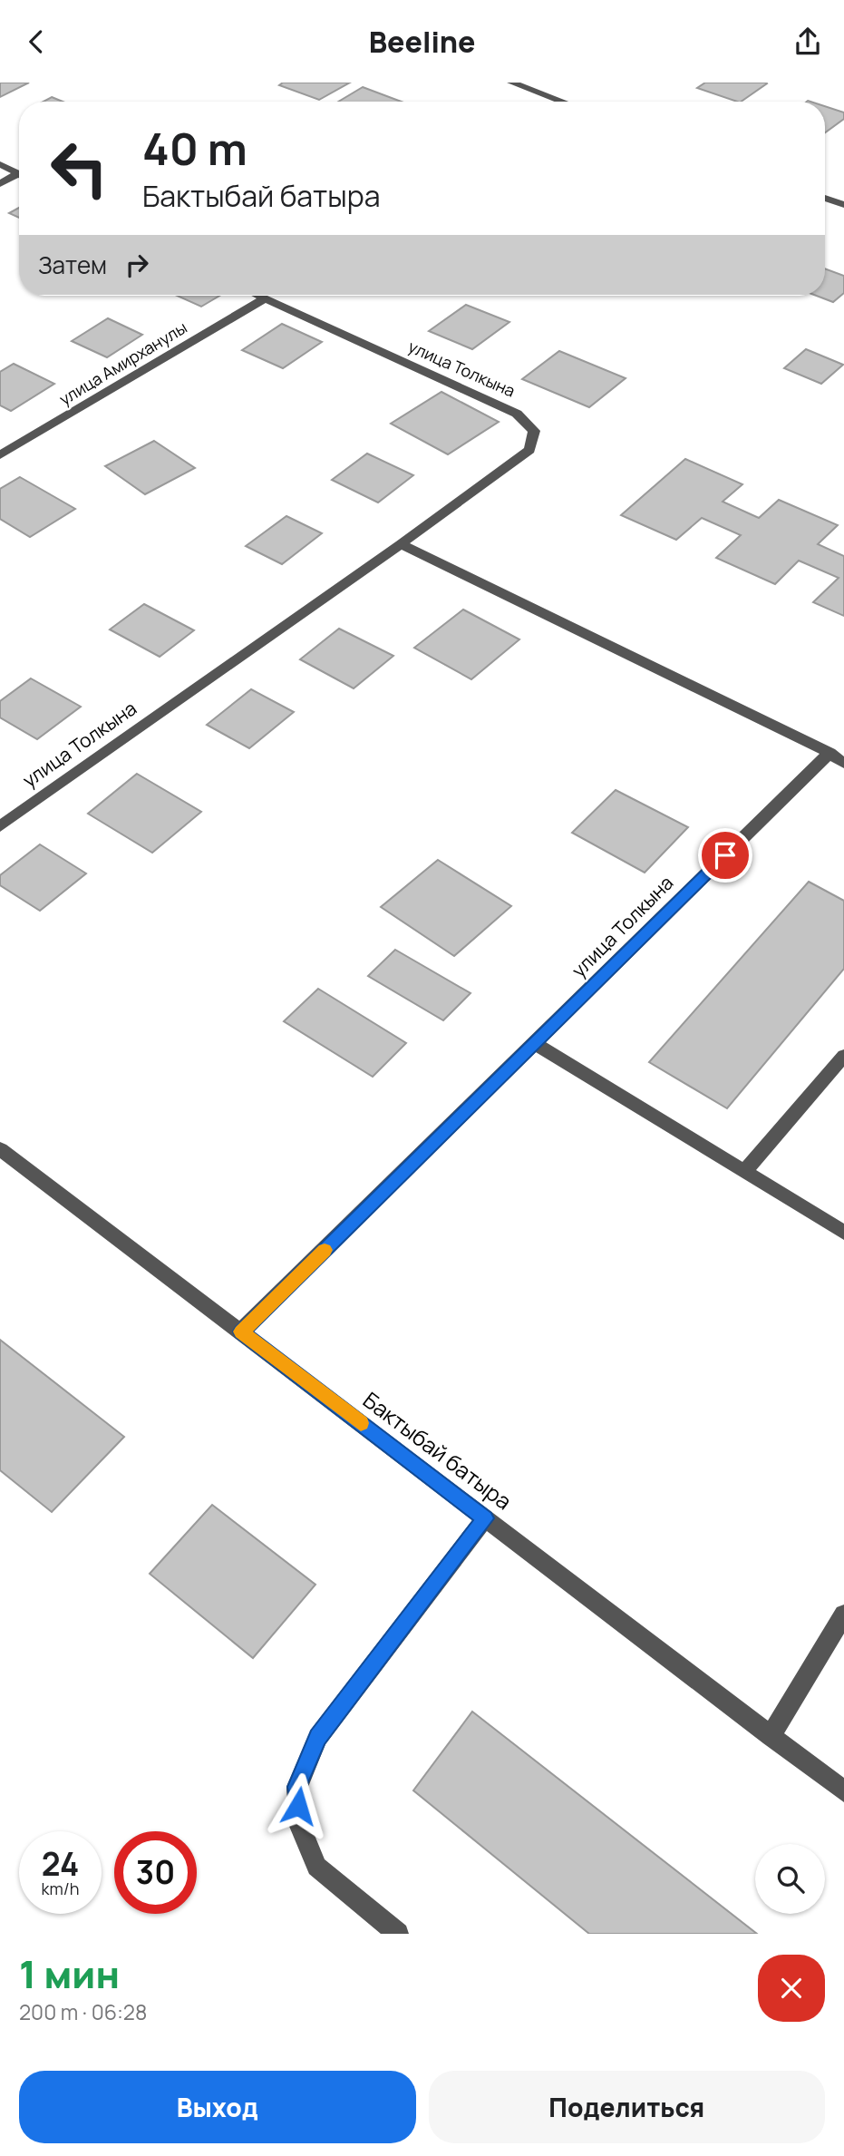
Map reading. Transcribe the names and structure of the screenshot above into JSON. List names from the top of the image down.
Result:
{
  "streets": {
    "street": ["улица Амирханулы", "улица Толкына", "Бактыбай батыра"]
  },
  "crossings": [
    ["улица Амирханулы", "улица Толкына"],
    ["улица Толкына", "Бактыбай батыра"]
  ],
  "page": {
    "header": "Beeline",
    "turn": ["40 m", "Бактыбай батыра"],
    "then": "Затем",
    "speed": "24 km/h",
    "limit": "30",
    "heading": ["1 мин", "200 m · 06:28"],
    "buttons": ["Выход", "Поделиться"]
  }
}
